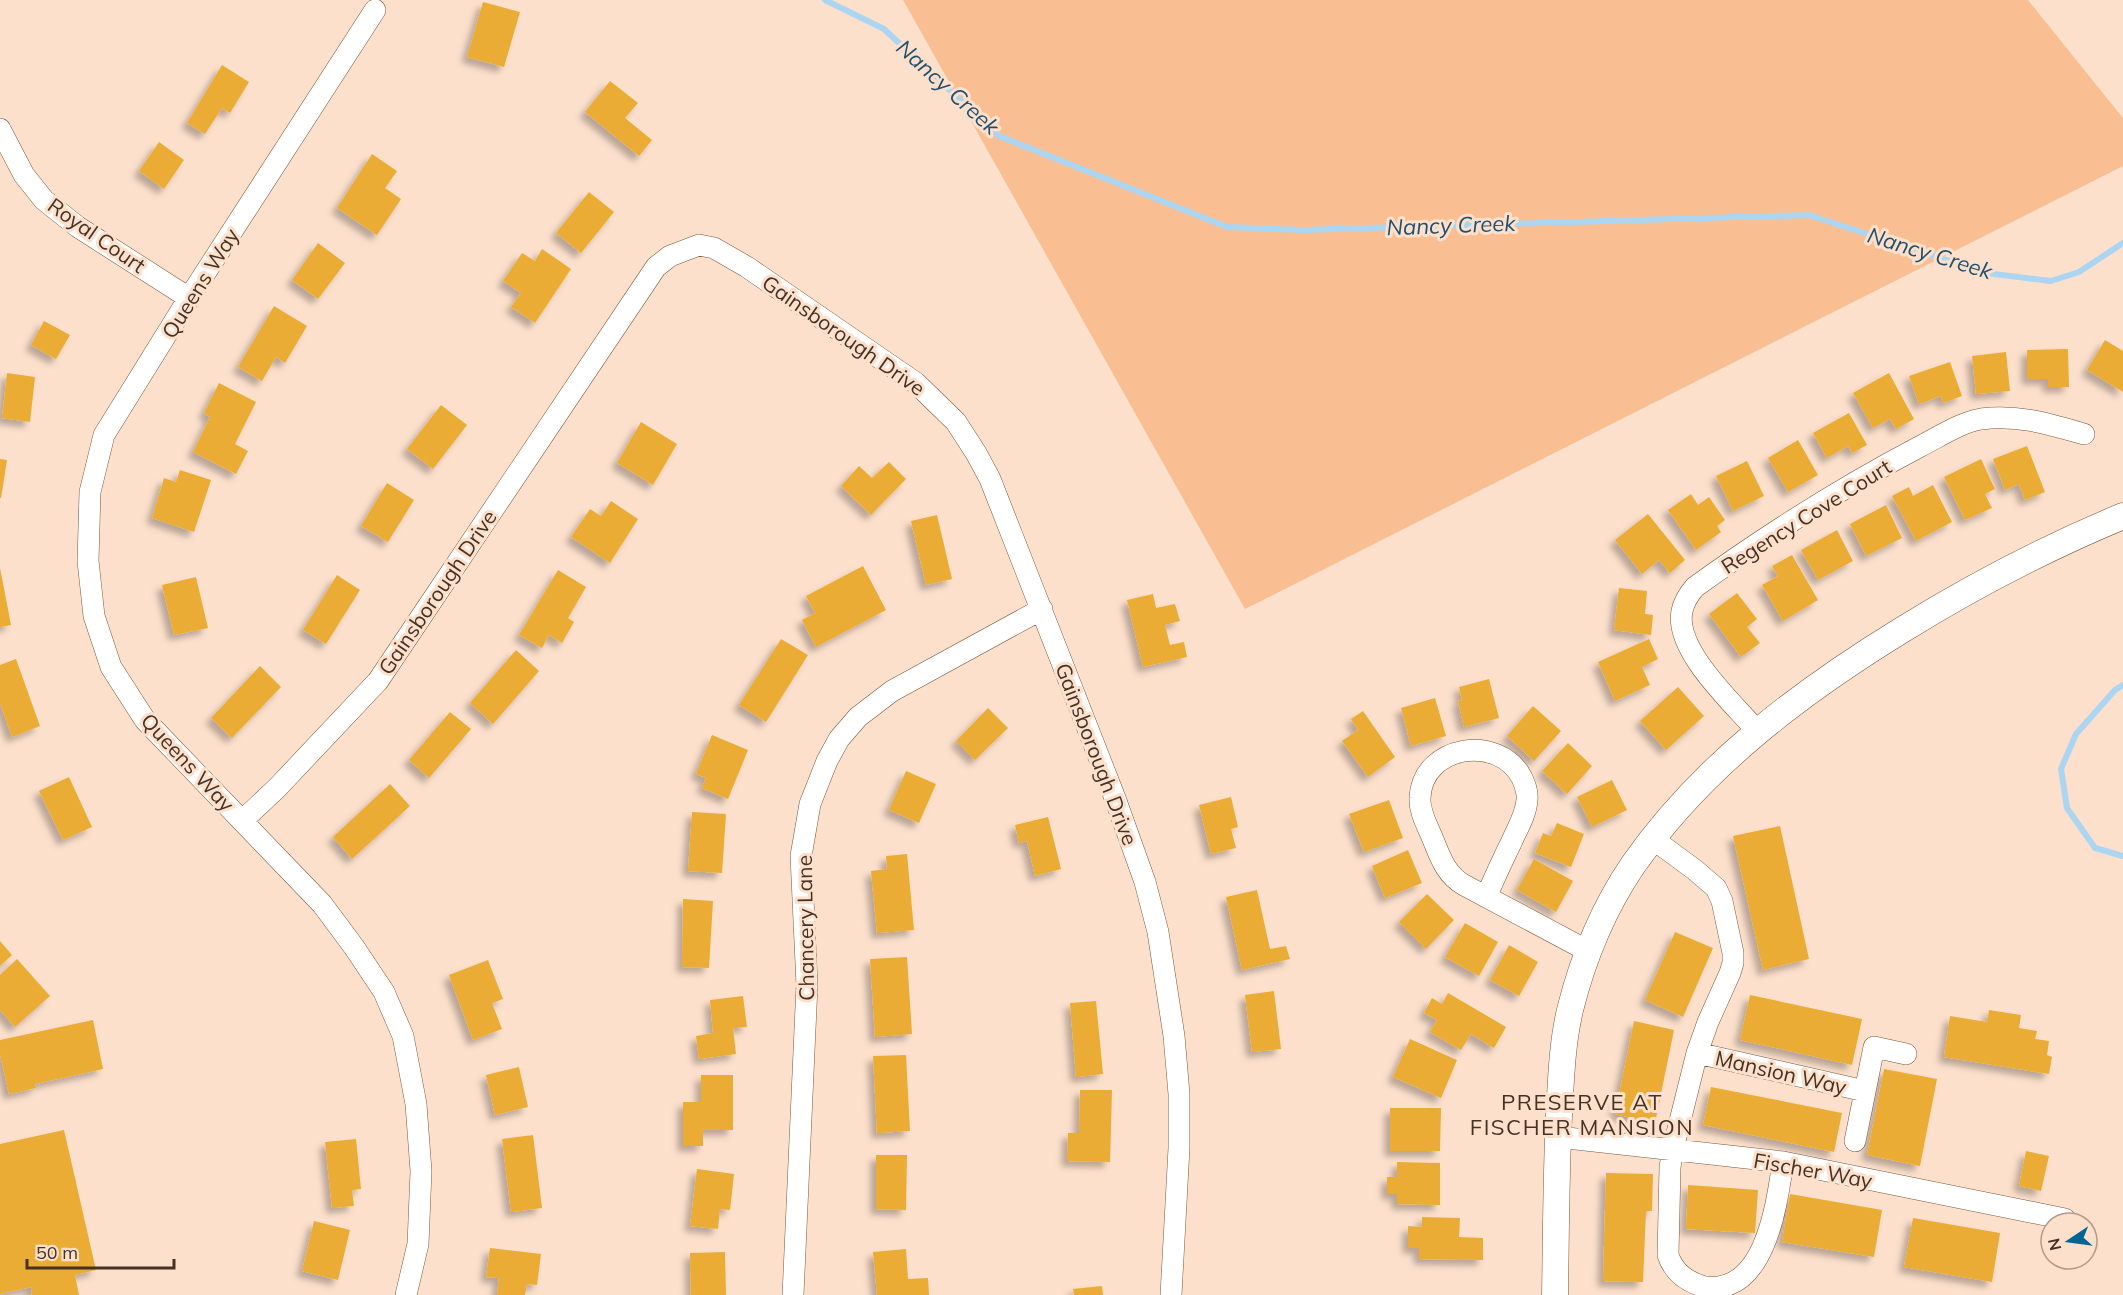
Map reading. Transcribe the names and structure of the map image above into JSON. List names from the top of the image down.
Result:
{
  "streets": {
    "street": [
      "Royal Court",
      "Queens Way",
      "Gainsborough Drive",
      "Regency Cove Court",
      "Chancery Lane",
      "Mansion Way",
      "Fischer Way"
    ]
  },
  "crossings": [
    ["Royal Court", "Queens Way"],
    ["Queens Way", "Gainsborough Drive"],
    ["Gainsborough Drive", "Chancery Lane"]
  ],
  "districts": ["PRESERVE AT FISCHER MANSION"],
  "water": ["Nancy Creek"],
  "scale_bar": "50 m",
  "north": "left"
}
